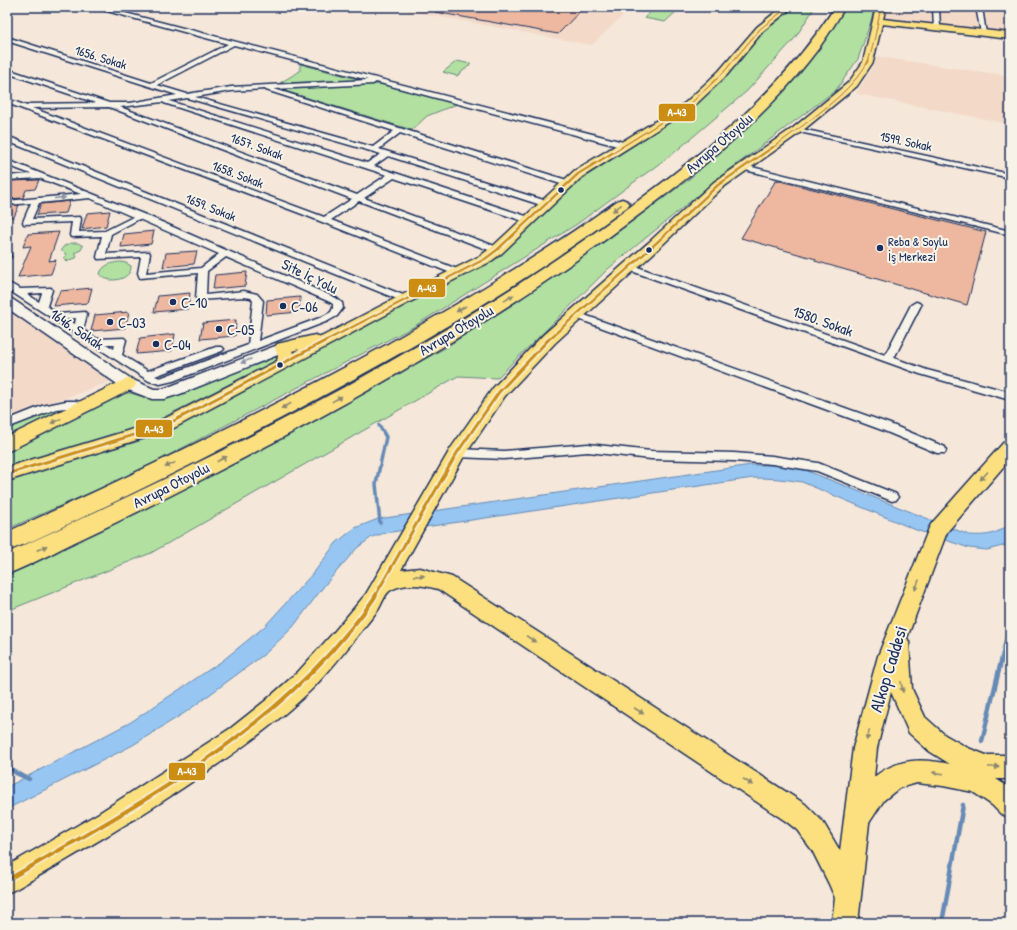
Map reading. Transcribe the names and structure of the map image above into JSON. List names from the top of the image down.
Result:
{
  "streets": {
    "highway": ["Avrupa Otoyolu"],
    "main road": ["Alkop Caddesi"],
    "street": [
      "1656. Sokak",
      "1599. Sokak",
      "1657. Sokak",
      "1658. Sokak",
      "1659. Sokak",
      "Site İç Yolu",
      "1580. Sokak",
      "1646. Sokak"
    ]
  },
  "one_way": ["Alkop Caddesi"],
  "places": [
    "Reba & Soylu İş Merkezi",
    "C-10",
    "C-06",
    "C-03",
    "C-05",
    "C-04"
  ],
  "lines": ["transit line A-43"]
}
